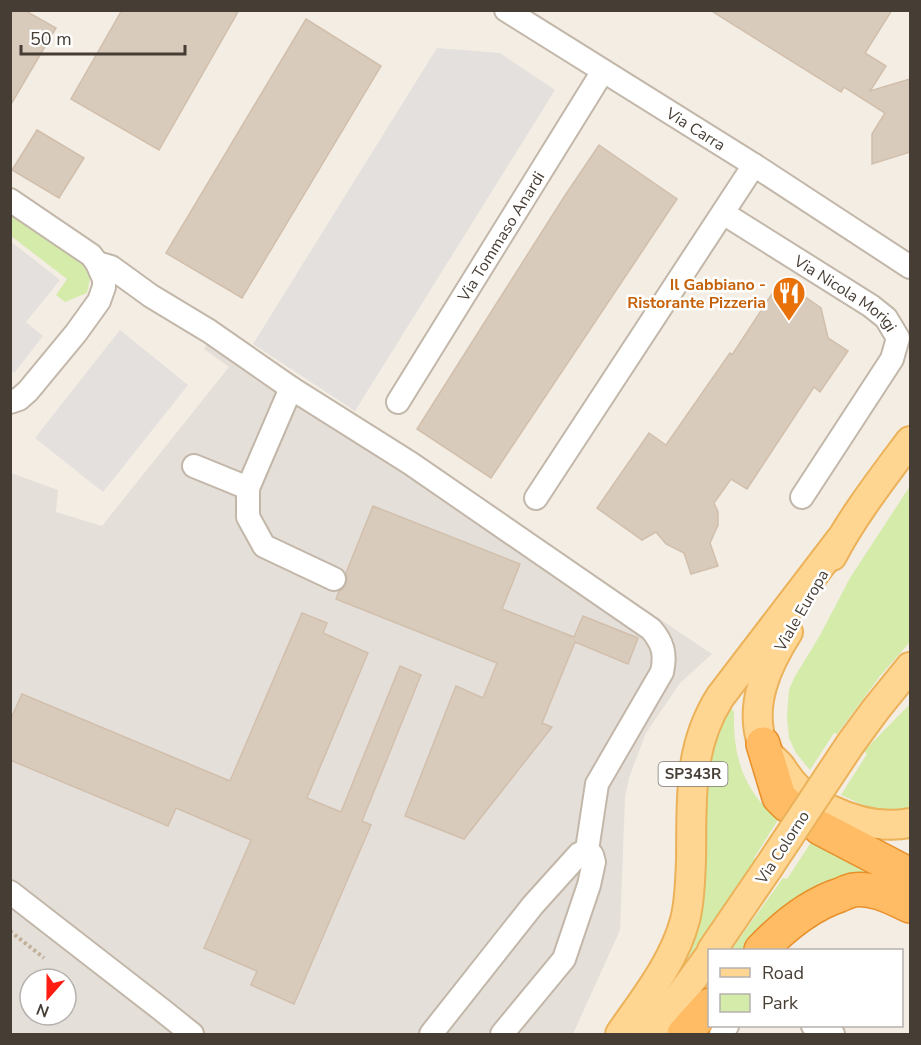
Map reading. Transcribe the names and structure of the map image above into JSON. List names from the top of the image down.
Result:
{
  "streets": {
    "main road": ["Viale Europa", "SP343R", "Via Colorno"],
    "street": ["Via Carra", "Via Tommaso Anardi", "Via Nicola Morigi"]
  },
  "crossings": [
    ["Via Carra", "Via Tommaso Anardi"],
    ["Viale Europa", "SP343R"]
  ],
  "places": {
    "restaurant": ["Il Gabbiano - Ristorante Pizzeria"]
  },
  "legend": ["Road", "Park"],
  "scale_bar": "50 m",
  "north": "bottom"
}
